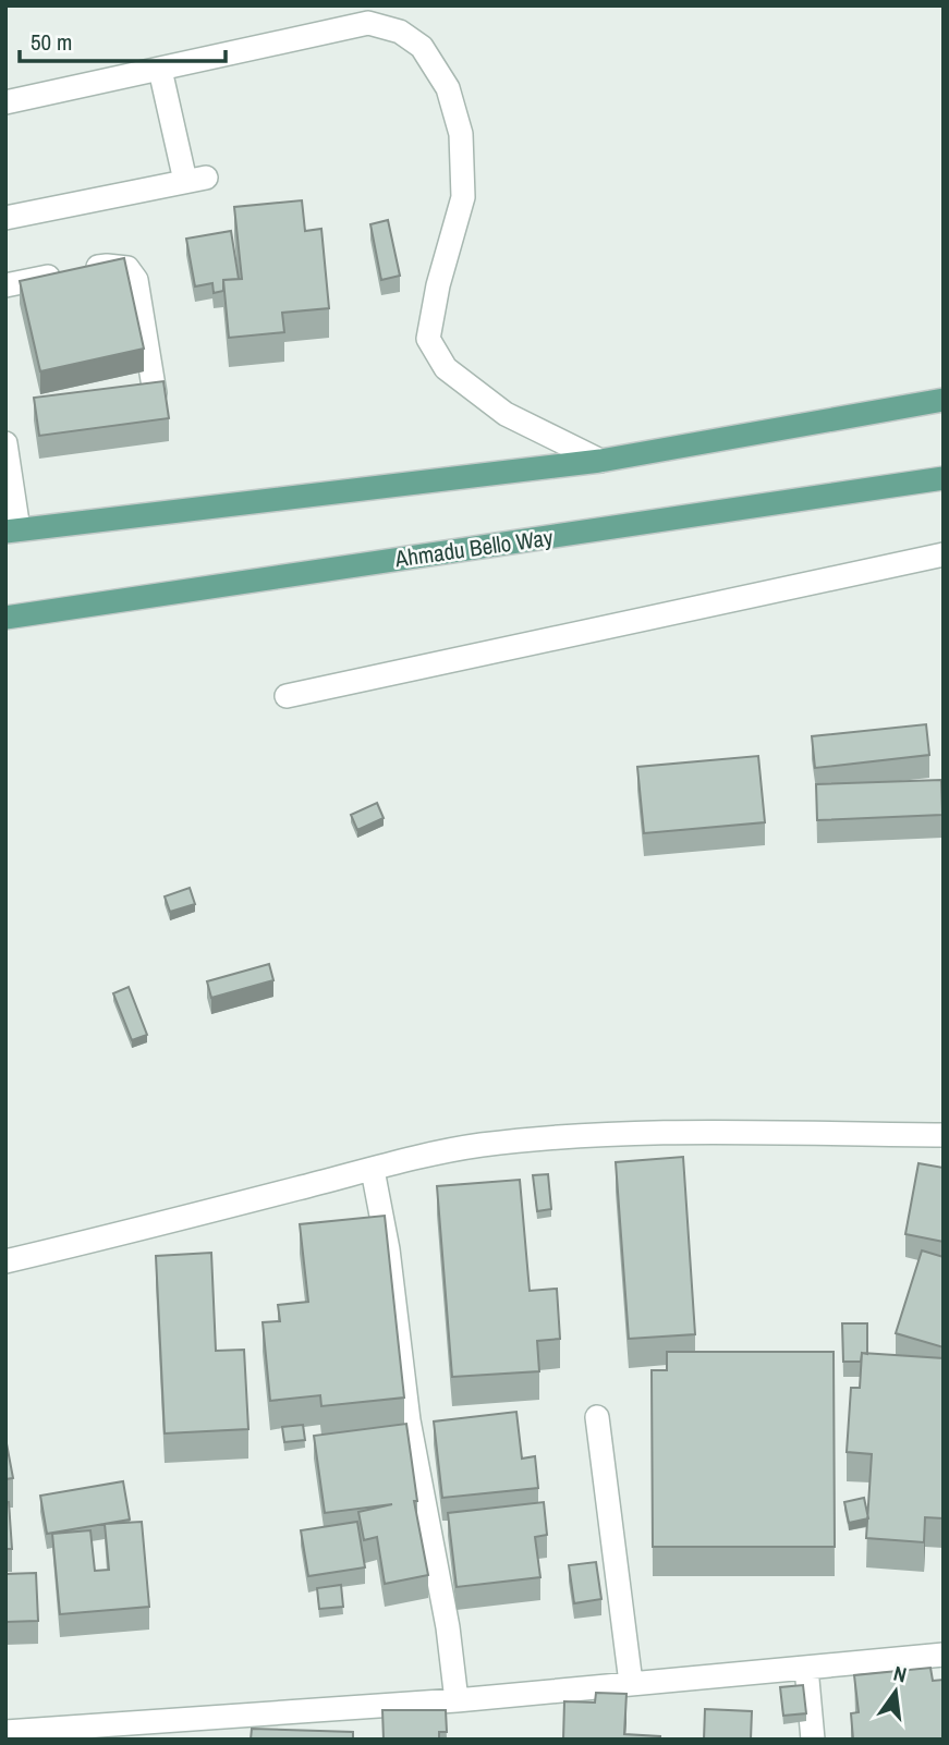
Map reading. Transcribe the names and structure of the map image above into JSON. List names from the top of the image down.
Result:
{
  "streets": {
    "main road": ["Ahmadu Bello Way"]
  },
  "scale_bar": "50 m",
  "north": "top"
}
